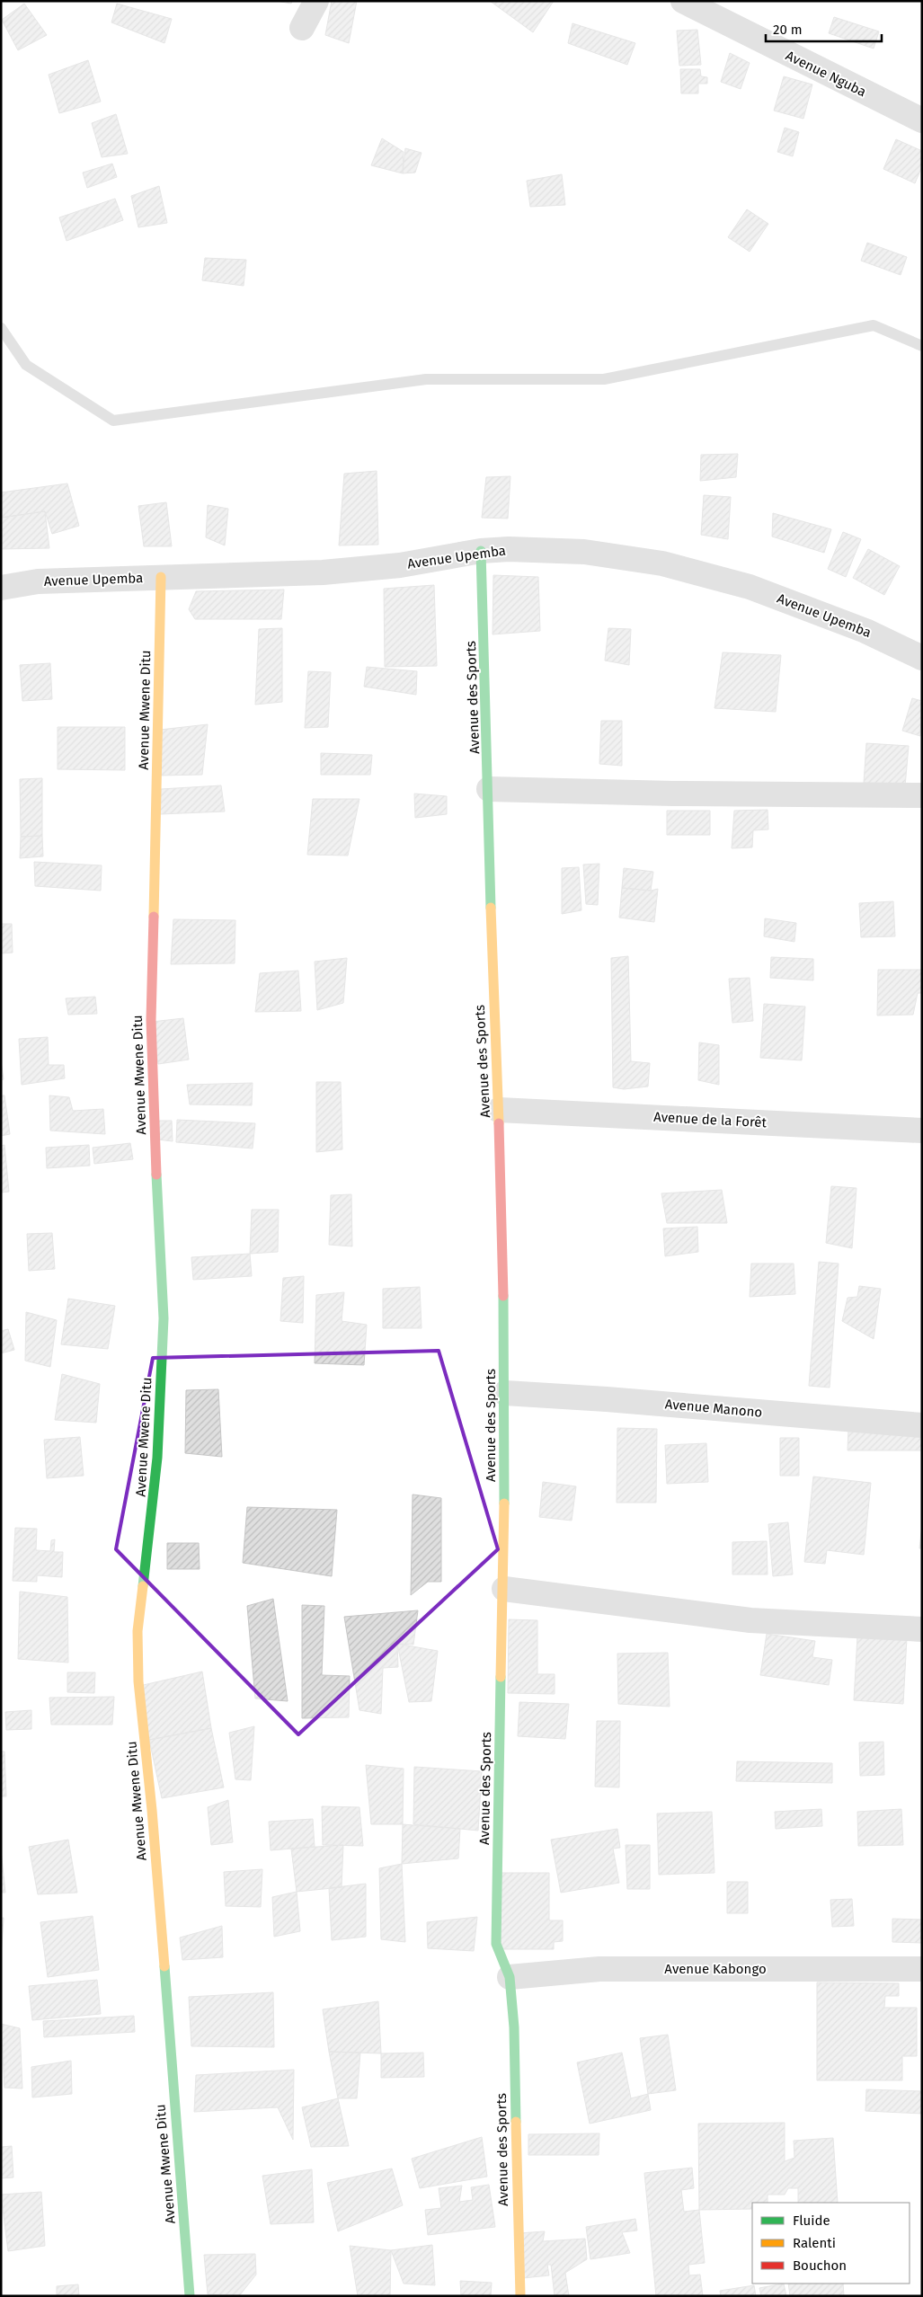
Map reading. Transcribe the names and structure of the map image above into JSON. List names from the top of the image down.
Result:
{
  "streets": {
    "street": [
      "Avenue Nguba",
      "Avenue Upemba",
      "Avenue des Sports",
      "Avenue Mwene Ditu",
      "Avenue de la Forêt",
      "Avenue Manono",
      "Avenue Kabongo"
    ]
  },
  "crossings": [
    ["Avenue Upemba", "Avenue des Sports"],
    ["Avenue Upemba", "Avenue Mwene Ditu"],
    ["Avenue des Sports", "Avenue de la Forêt"],
    ["Avenue des Sports", "Avenue Manono"],
    ["Avenue des Sports", "Avenue Kabongo"]
  ],
  "legend": ["Fluide", "Ralenti", "Bouchon"],
  "scale_bar": "20 m"
}
